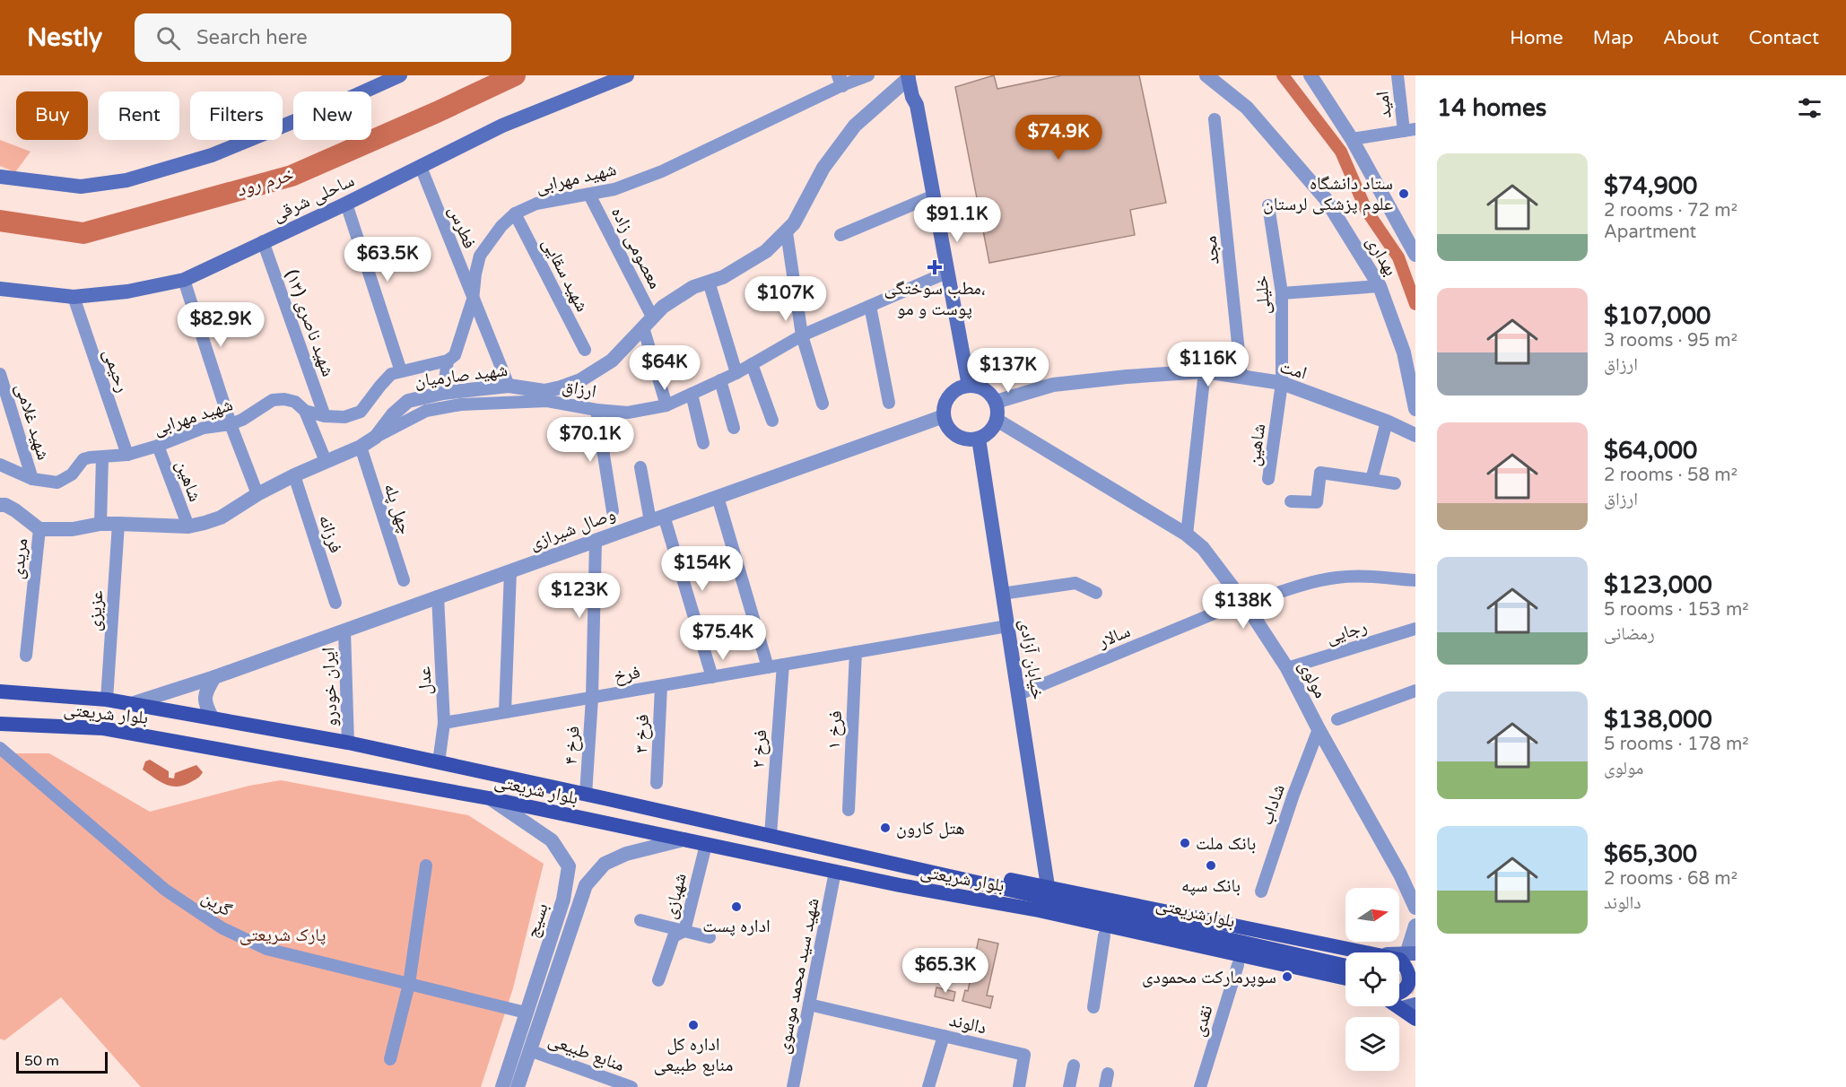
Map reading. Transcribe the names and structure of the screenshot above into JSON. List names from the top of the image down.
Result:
{
  "streets": {
    "main road": [
      "ساحلی شرقی",
      "خیابان آزادی",
      "بلوار شریعتی",
      "بلوارشریعتی"
    ],
    "street": [
      "امید",
      "شهید مهرابی",
      "فطرس",
      "معصومی زاده",
      "مجد",
      "بهداری",
      "شهید سقایی",
      "خلیلی",
      "شهید ناصری (۱۳)",
      "امت",
      "رحیمی",
      "شهید صارمیان",
      "ارزاق",
      "شهید غلامی",
      "شاهین",
      "شاهين",
      "چهل پله",
      "وصال شیرازی",
      "فرزانه",
      "مریدی",
      "عزیزی",
      "رجایی",
      "سالار",
      "فرخ",
      "مولوی",
      "عدل",
      "ایران خودرو",
      "فرخ ۱",
      "فرخ ۳",
      "فرخ ۴",
      "فرخ ۲",
      "شاداب",
      "شهبازی",
      "گرین",
      "بسیج",
      "شهید سید محمد موسوی",
      "نقدی",
      "دالوند",
      "منابع طبیعی"
    ]
  },
  "crossings": [
    ["شهید مهرابی", "فطرس"],
    ["شهید مهرابی", "معصومی زاده"],
    ["شهید مهرابی", "شهید سقایی"],
    ["شهید مهرابی", "شهید ناصری (۱۳)"],
    ["شهید مهرابی", "رحیمی"],
    ["شهید مهرابی", "شهید صارمیان"],
    ["شهید مهرابی", "شهید غلامی"],
    ["شهید مهرابی", "شاهين"],
    ["ساحلی شرقی", "فطرس"],
    ["ساحلی شرقی", "شهید ناصری (۱۳)"],
    ["ساحلی شرقی", "رحیمی"],
    ["فطرس", "معصومی زاده"],
    ["فطرس", "شهید سقایی"],
    ["فطرس", "شهید صارمیان"],
    ["معصومی زاده", "شهید سقایی"],
    ["معصومی زاده", "شهید صارمیان"],
    ["معصومی زاده", "ارزاق"],
    ["مجد", "امت"],
    ["شهید سقایی", "شهید صارمیان"],
    ["خلیلی", "امت"],
    ["خلیلی", "شاهین"],
    ["امت", "شاهین"],
    ["امت", "وصال شیرازی"],
    ["امت", "خیابان آزادی"],
    ["امت", "مولوی"],
    ["شهید صارمیان", "ارزاق"],
    ["شهید صارمیان", "شاهين"],
    ["شهید صارمیان", "چهل پله"],
    ["شهید صارمیان", "فرزانه"],
    ["شهید صارمیان", "مریدی"],
    ["شهید صارمیان", "عزیزی"],
    ["وصال شیرازی", "خیابان آزادی"],
    ["وصال شیرازی", "مولوی"],
    ["وصال شیرازی", "عدل"],
    ["وصال شیرازی", "ایران خودرو"],
    ["وصال شیرازی", "بلوار شریعتی"],
    ["وصال شیرازی", "فرخ ۴"],
    ["عزیزی", "بلوار شریعتی"],
    ["رجایی", "مولوی"],
    ["سالار", "خیابان آزادی"],
    ["خیابان آزادی", "فرخ"],
    ["خیابان آزادی", "مولوی"],
    ["فرخ", "عدل"],
    ["فرخ", "فرخ ۱"],
    ["فرخ", "فرخ ۳"],
    ["فرخ", "فرخ ۴"],
    ["فرخ", "فرخ ۲"],
    ["مولوی", "شاداب"],
    ["عدل", "بلوار شریعتی"],
    ["ایران خودرو", "بلوار شریعتی"],
    ["بلوار شریعتی", "فرخ ۴"],
    ["بلوار شریعتی", "فرخ ۲"],
    ["بلوار شریعتی", "شهبازی"],
    ["بلوار شریعتی", "بلوارشریعتی"],
    ["بلوار شریعتی", "بسیج"],
    ["بلوار شریعتی", "شهید سید محمد موسوی"],
    ["گرین", "بسیج"],
    ["بسیج", "منابع طبیعی"],
    ["شهید سید محمد موسوی", "دالوند"]
  ],
  "water": ["خرم رود"],
  "parks": ["پارک شریعتی"],
  "places": {
    "other": [
      "ستاد دانشگاه علوم پزشکی لرستان",
      "هتل کارون",
      "بانک ملت",
      "بانک سپه",
      "اداره پست",
      "سوپرمارکت محمودی",
      "اداره کل منابع طبیعی"
    ],
    "health": ["مطب سوختگی، پوست و مو"]
  },
  "scale_bar": "50 m",
  "north": "right",
  "page": {
    "header": "Nestly",
    "search": "Search here",
    "nav": [
      "Home",
      "Map",
      "About",
      "Contact"
    ],
    "heading": "14 homes",
    "chip": [
      "Buy",
      "Rent",
      "Filters",
      "New"
    ],
    "price": [
      "$74.9K",
      "$91.1K",
      "$63.5K",
      "$107K",
      "$82.9K",
      "$116K",
      "$64K",
      "$137K",
      "$70.1K",
      "$154K",
      "$123K",
      "$138K",
      "$75.4K",
      "$65.3K"
    ],
    "list": [
      {
        "name": "$74,900",
        "note": "2 rooms · 72 m² · Apartment"
      },
      {
        "name": "$107,000",
        "note": "3 rooms · 95 m² · ارزاق"
      },
      {
        "name": "$64,000",
        "note": "2 rooms · 58 m² · ارزاق"
      },
      {
        "name": "$123,000",
        "note": "5 rooms · 153 m² · رمضانی"
      },
      {
        "name": "$138,000",
        "note": "5 rooms · 178 m² · مولوی"
      },
      {
        "name": "$65,300",
        "note": "2 rooms · 68 m² · دالوند"
      }
    ],
    "scale": "50 m"
  }
}
